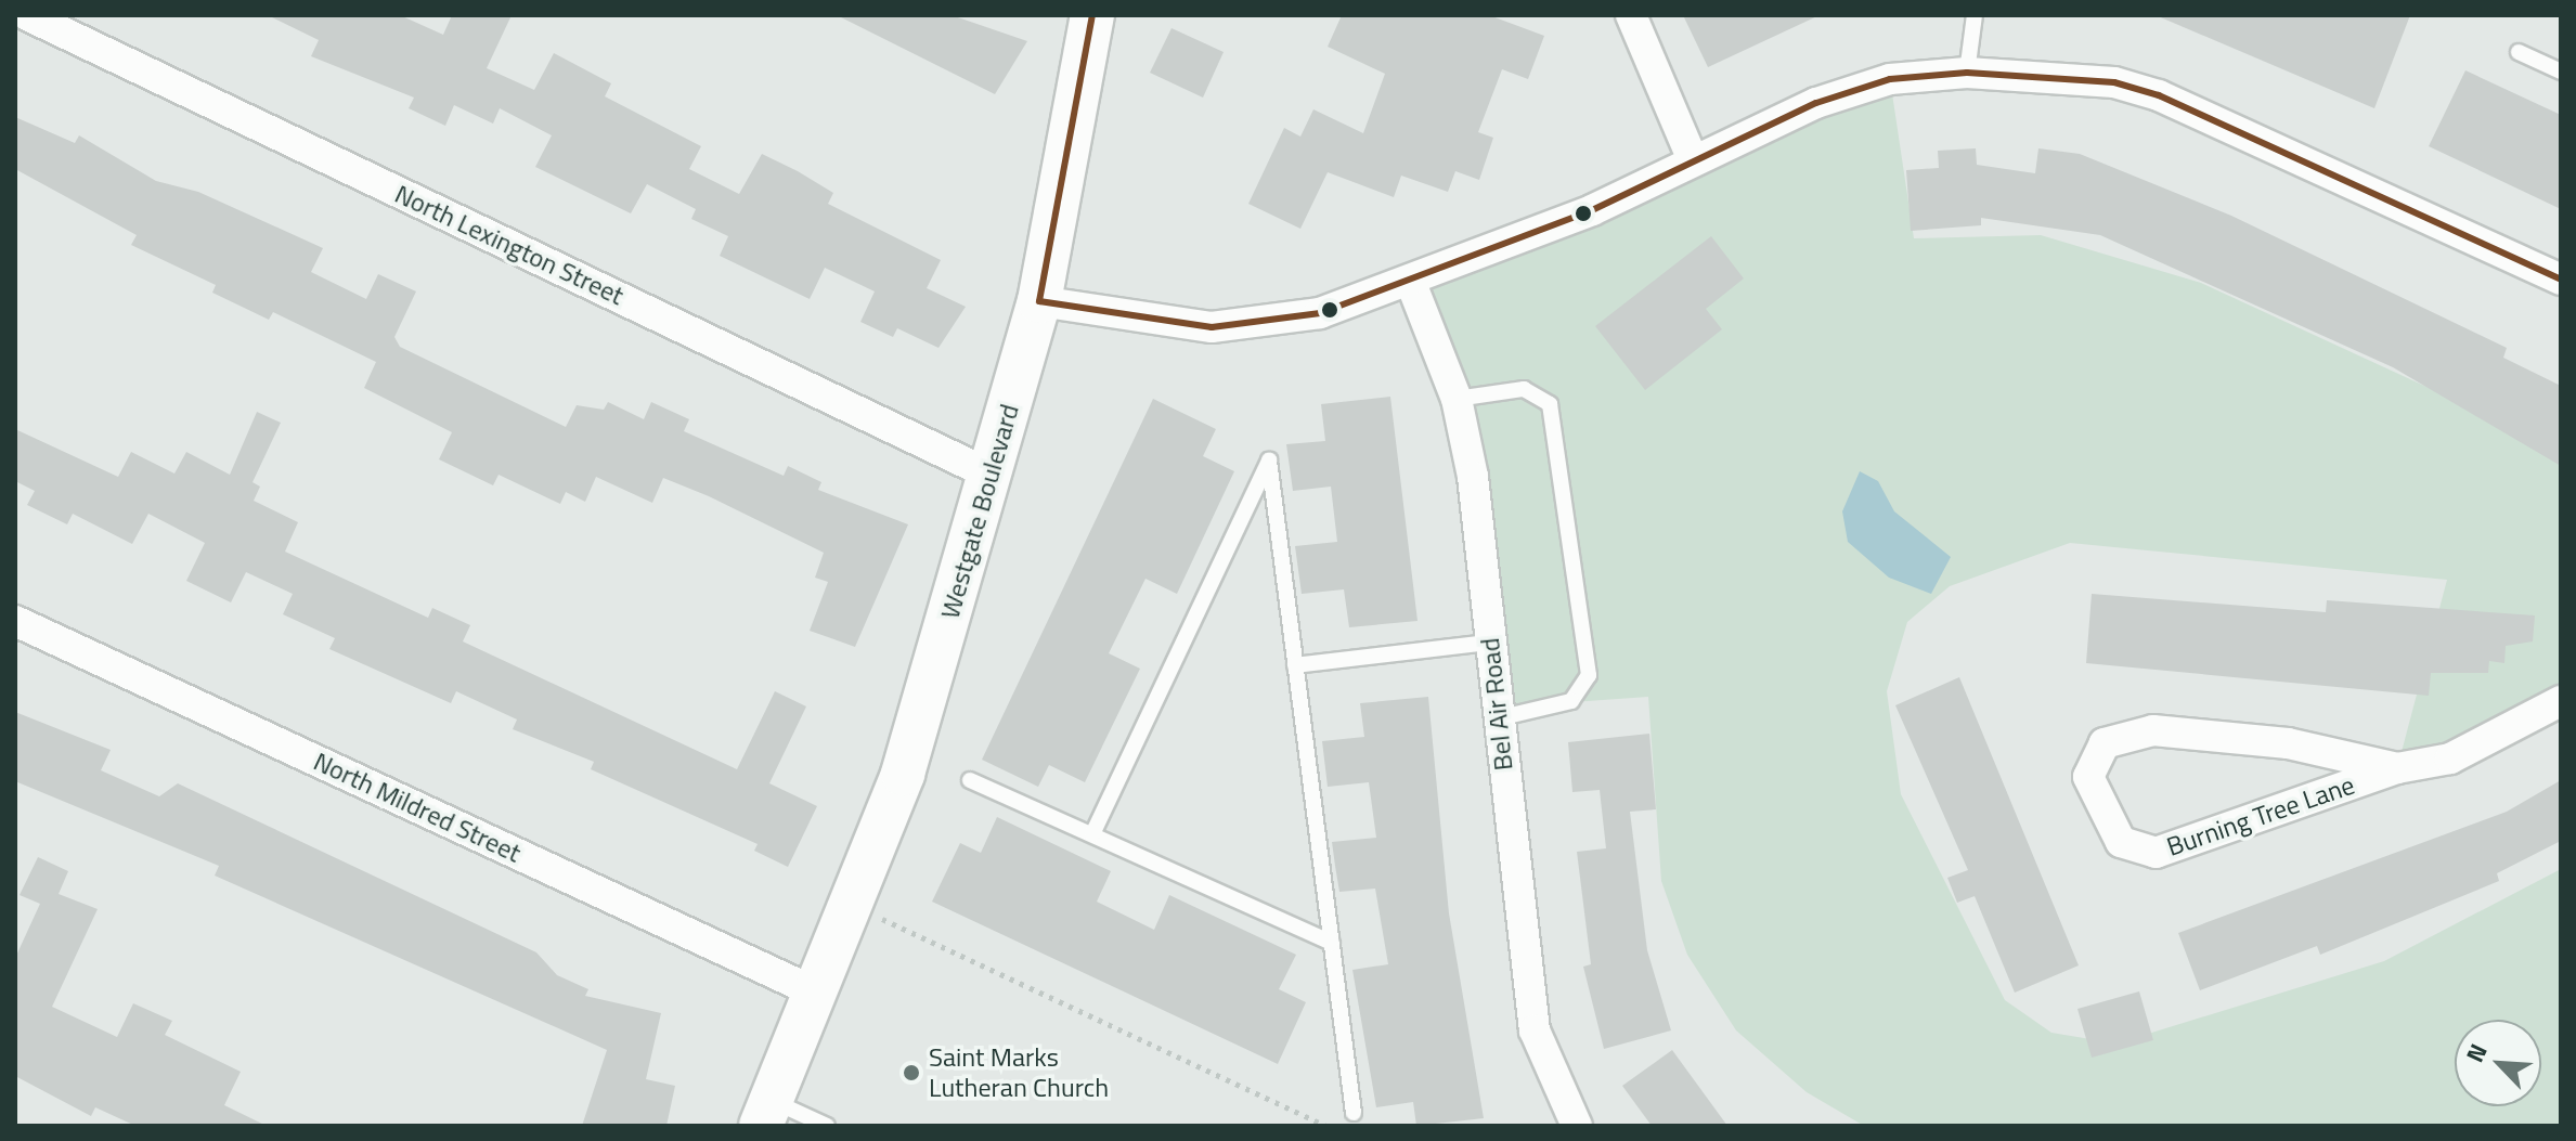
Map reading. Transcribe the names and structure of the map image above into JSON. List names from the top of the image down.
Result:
{
  "streets": {
    "street": [
      "North Lexington Street",
      "Westgate Boulevard",
      "Bel Air Road",
      "North Mildred Street",
      "Burning Tree Lane"
    ]
  },
  "crossings": [
    ["North Lexington Street", "Westgate Boulevard"],
    ["Westgate Boulevard", "North Mildred Street"]
  ],
  "places": ["Saint Marks Lutheran Church"],
  "north": "top left"
}
